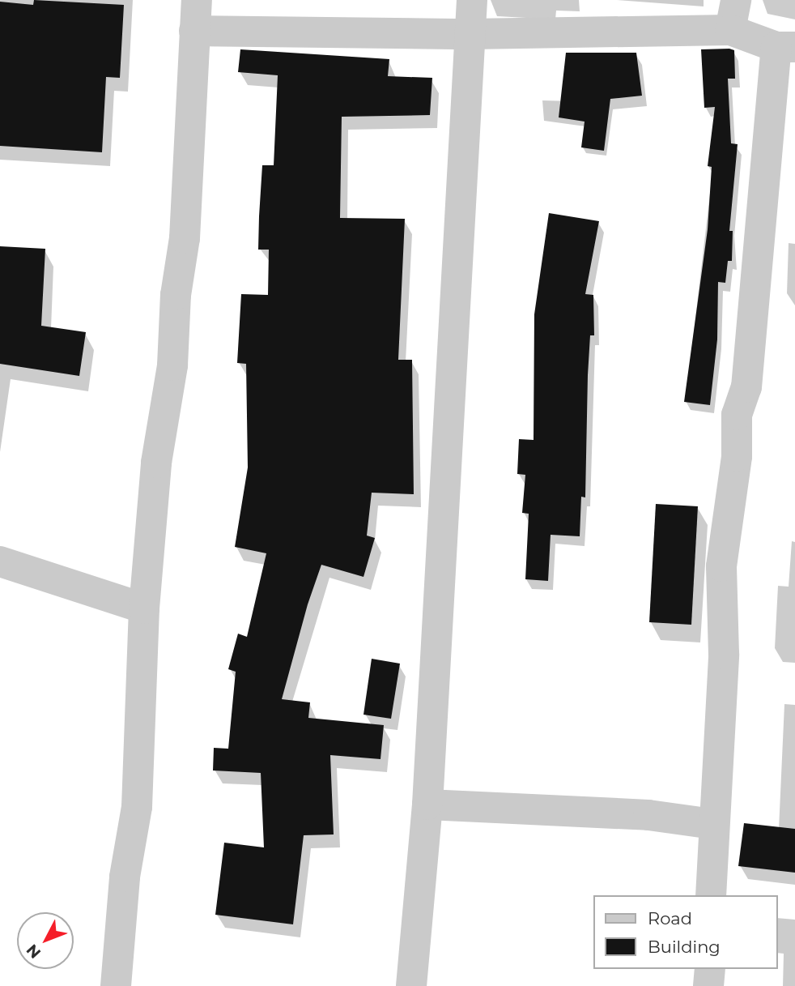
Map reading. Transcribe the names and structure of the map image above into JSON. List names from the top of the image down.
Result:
{
  "legend": ["Road", "Building"],
  "north": "bottom left"
}
